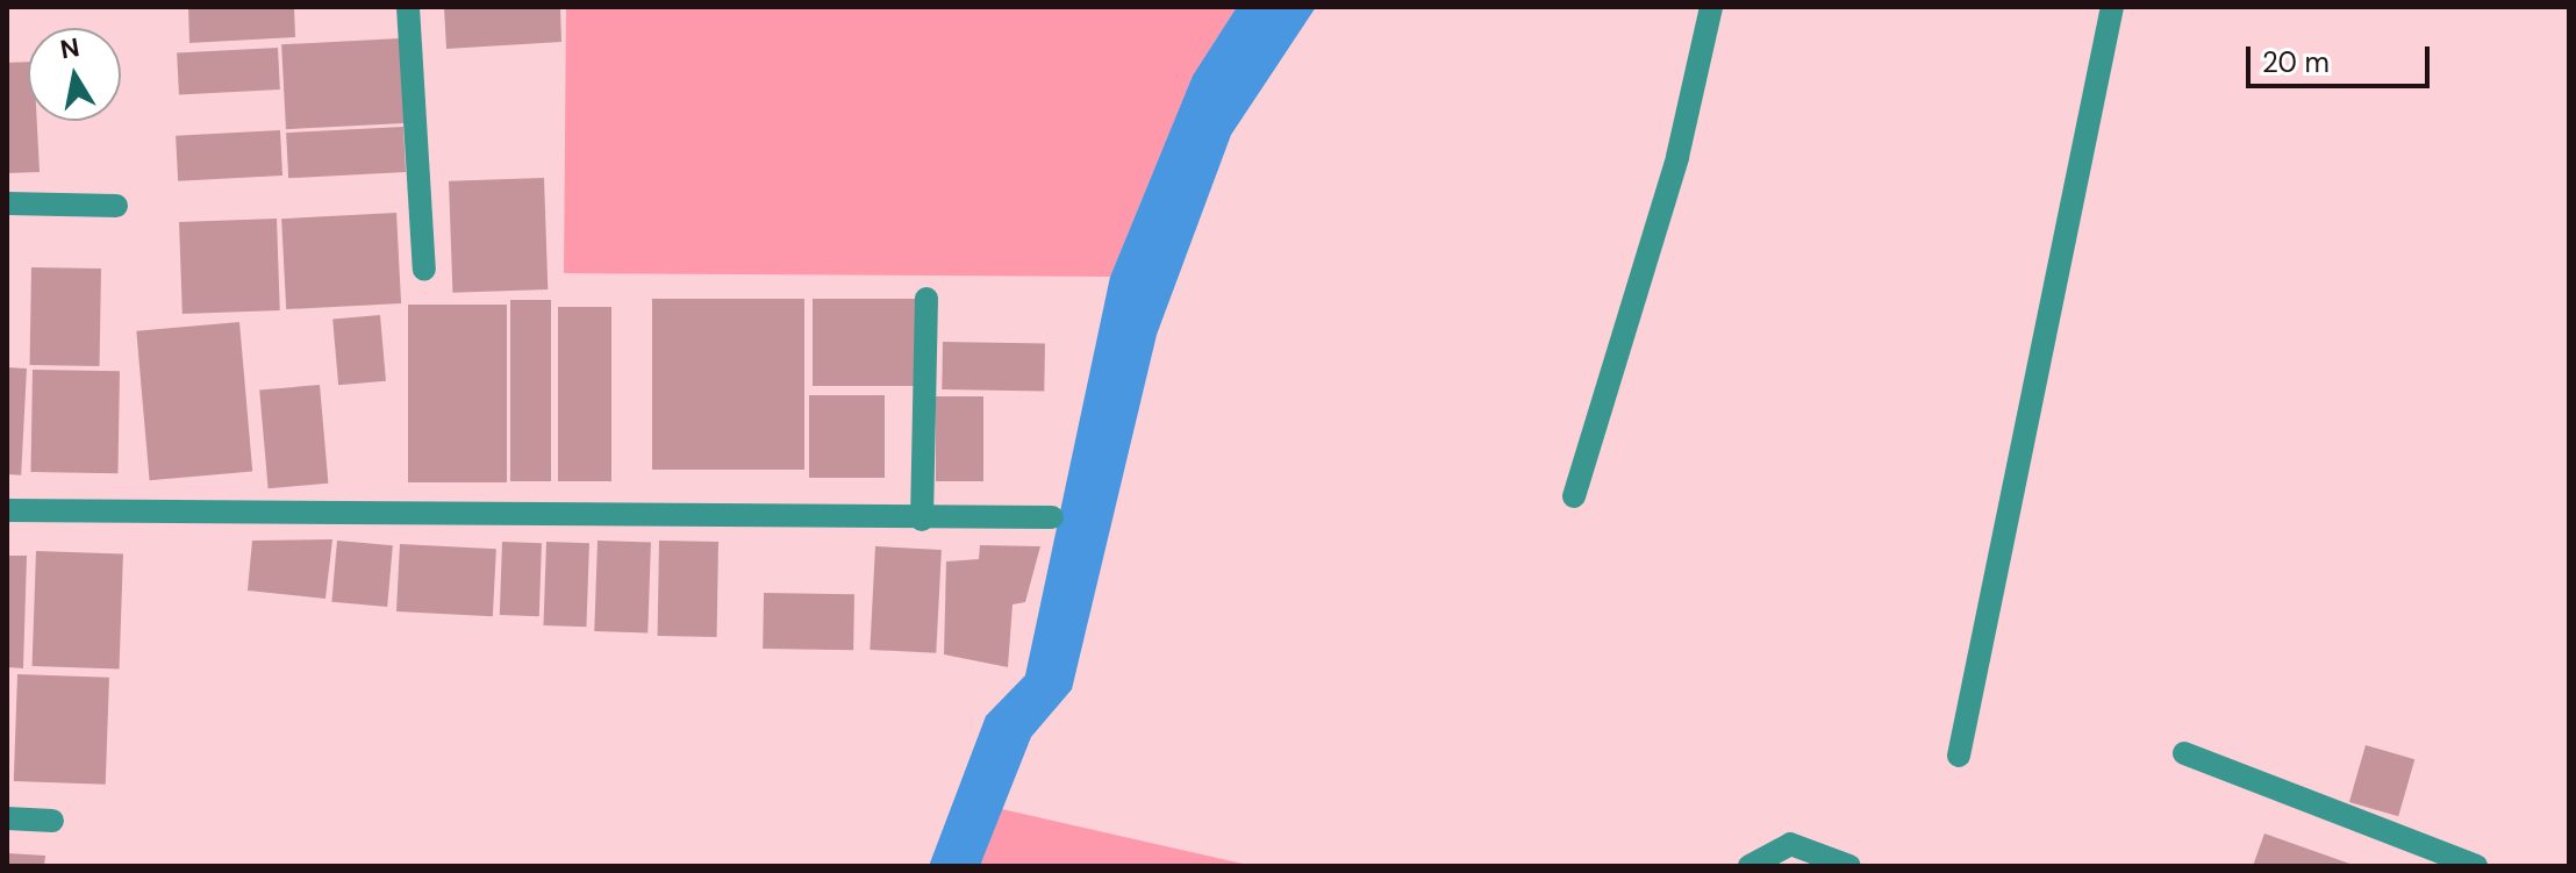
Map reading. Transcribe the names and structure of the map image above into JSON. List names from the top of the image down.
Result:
{
  "scale_bar": "20 m",
  "north": "top"
}
